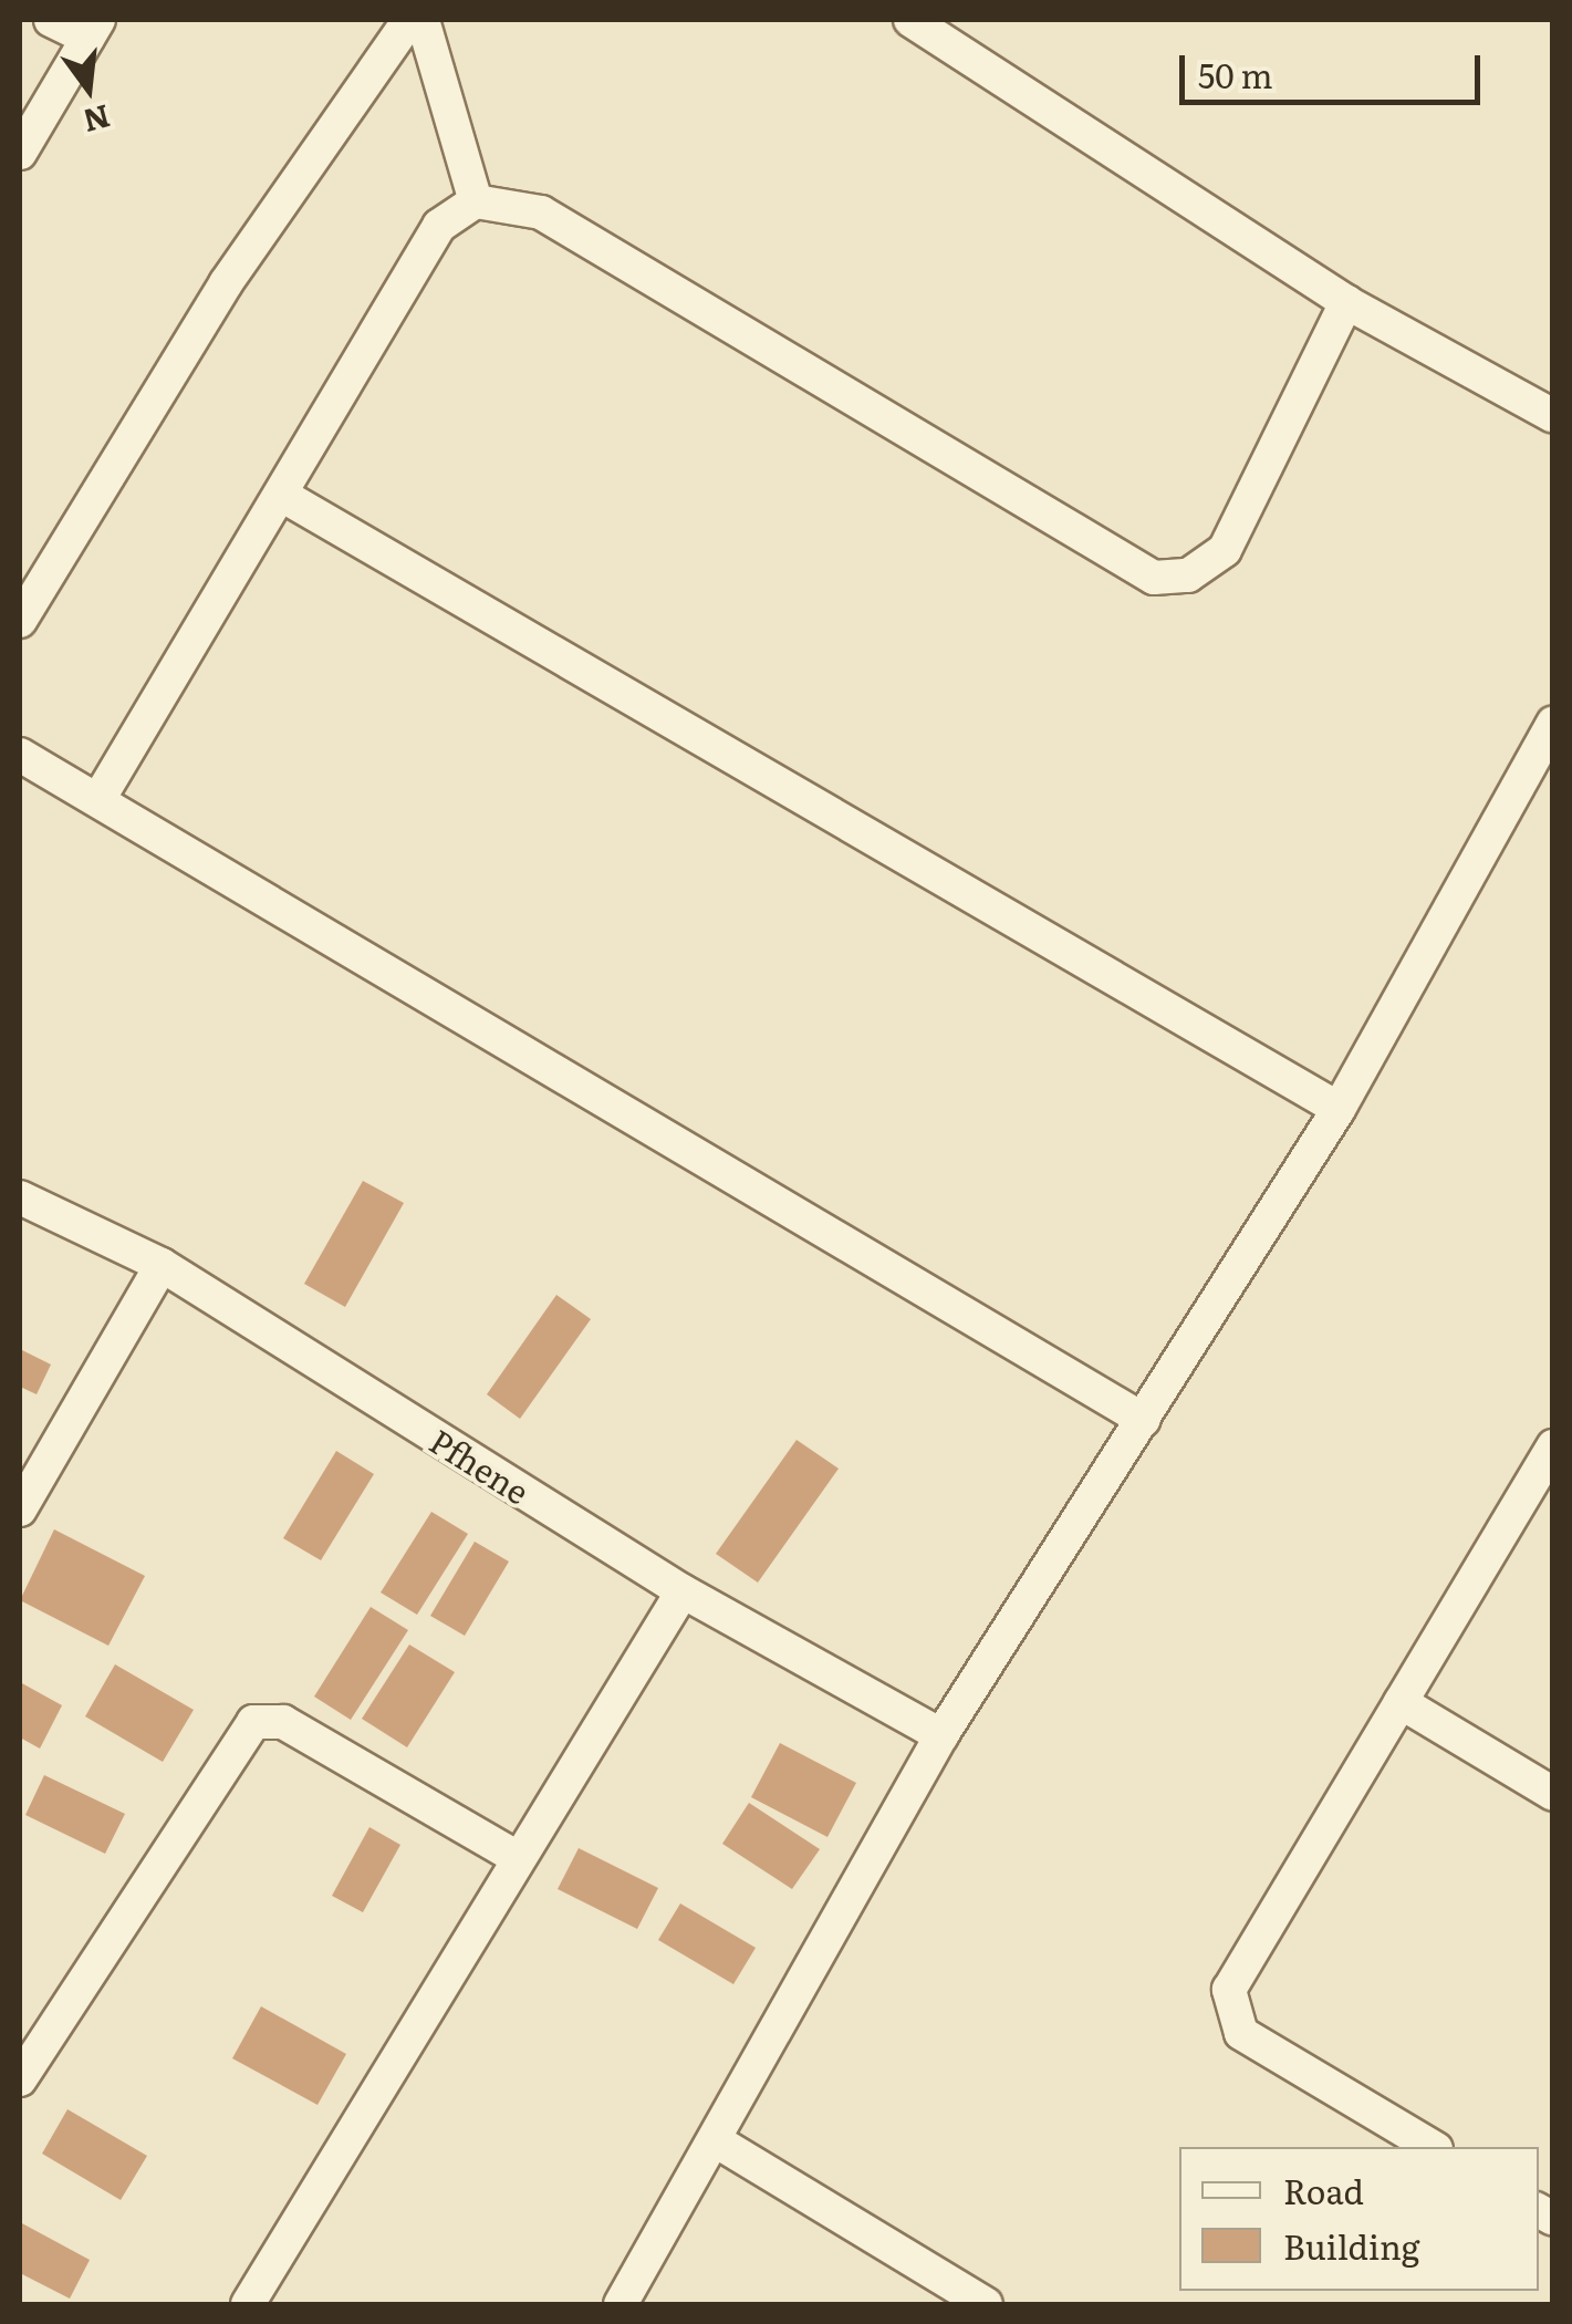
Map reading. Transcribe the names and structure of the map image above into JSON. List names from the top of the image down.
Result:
{
  "streets": {
    "street": ["Pfhene"]
  },
  "legend": ["Road", "Building"],
  "scale_bar": "50 m",
  "north": "bottom"
}
